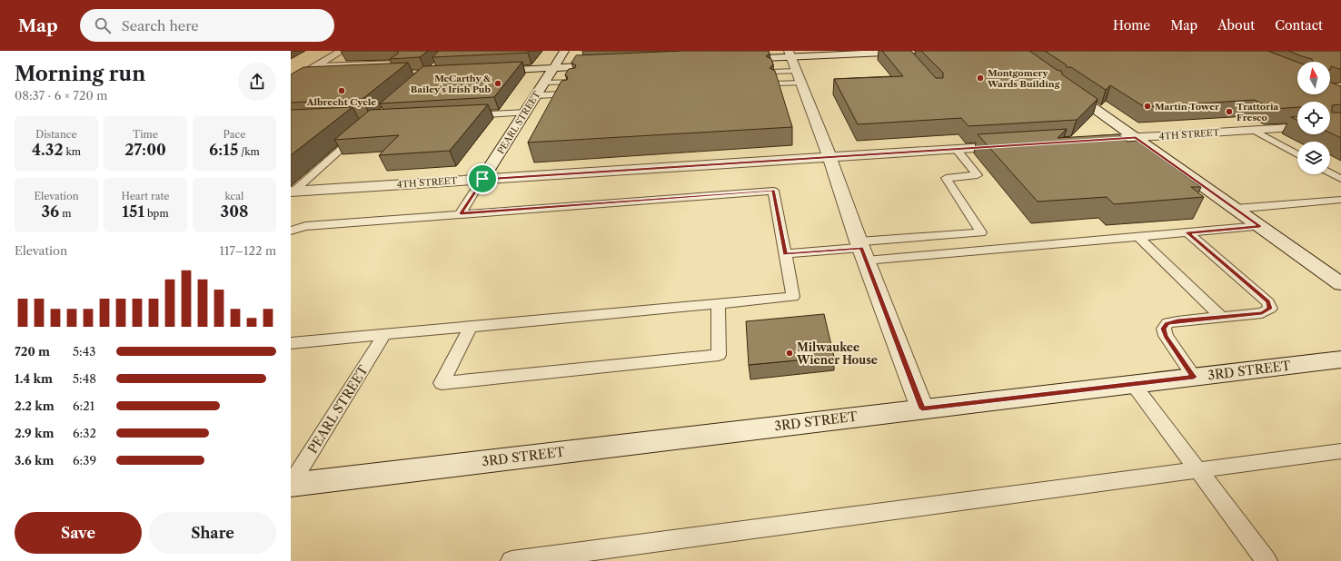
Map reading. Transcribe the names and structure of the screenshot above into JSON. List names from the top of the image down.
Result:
{
  "streets": {
    "main road": ["PEARL STREET", "4TH STREET", "3RD STREET"]
  },
  "crossings": [
    ["PEARL STREET", "4TH STREET"],
    ["PEARL STREET", "3RD STREET"]
  ],
  "places": [
    "Montgomery Wards Building",
    "McCarthy & Bailey's Irish Pub",
    "Albrecht Cycle",
    "Martin Tower",
    "Trattoria Fresco",
    "Milwaukee Wiener House"
  ],
  "north": "top",
  "page": {
    "header": "Map",
    "search": "Search here",
    "nav": [
      "Home",
      "Map",
      "About",
      "Contact"
    ],
    "heading": ["Morning run", "08:37 · 6 × 720 m"],
    "stats": [
      ["Distance", "4.32 km"],
      ["Time", "27:00"],
      ["Pace", "6:15 /km"],
      ["Elevation", "36 m"],
      ["Heart rate", "151 bpm"],
      ["kcal", "308"]
    ],
    "chart": ["Elevation", "117–122 m"],
    "list": [
      {
        "name": "720 m",
        "note": "5:43"
      },
      {
        "name": "1.4 km",
        "note": "5:48"
      },
      {
        "name": "2.2 km",
        "note": "6:21"
      },
      {
        "name": "2.9 km",
        "note": "6:32"
      },
      {
        "name": "3.6 km",
        "note": "6:39"
      }
    ],
    "buttons": ["Save", "Share"]
  }
}
